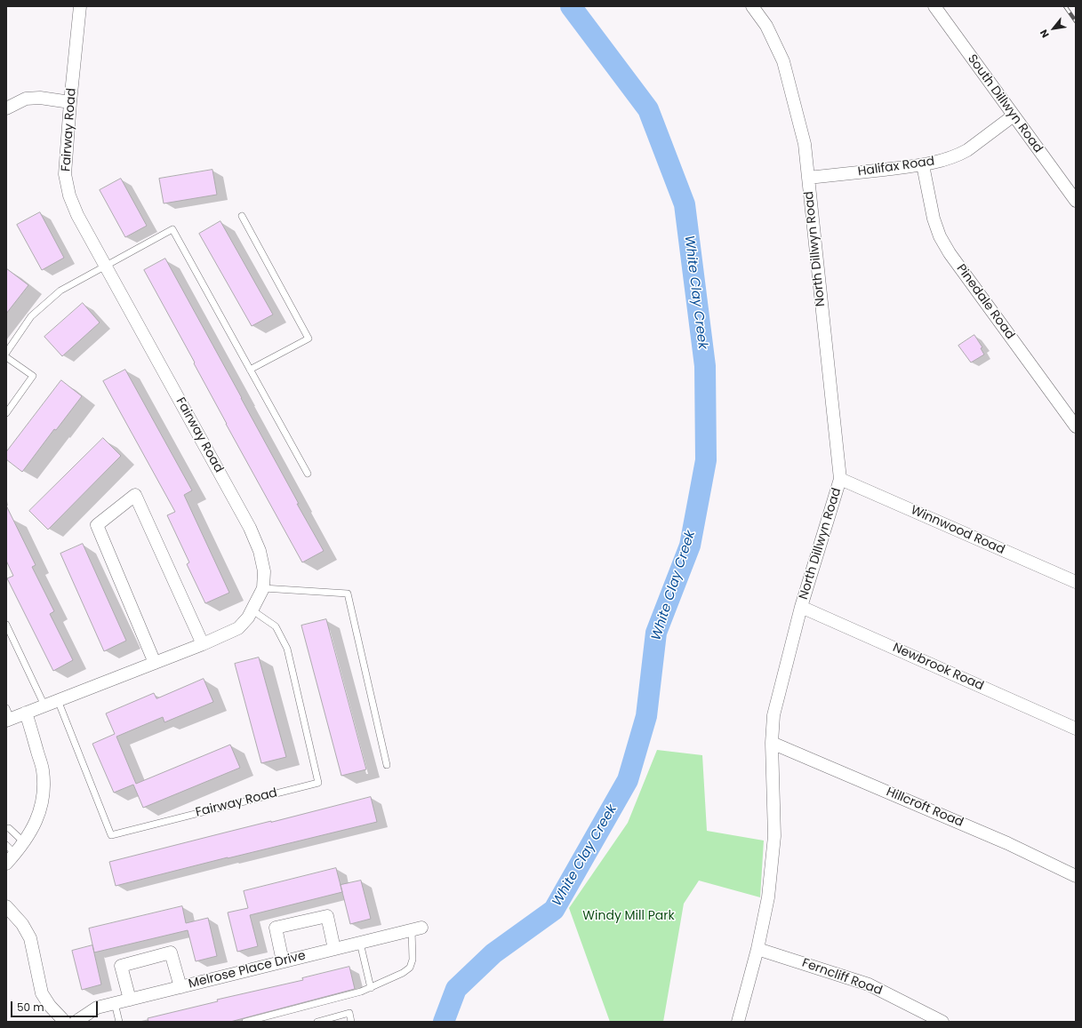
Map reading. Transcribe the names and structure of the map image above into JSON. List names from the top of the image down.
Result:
{
  "streets": {
    "street": [
      "South Dillwyn Road",
      "Fairway Road",
      "Halifax Road",
      "North Dillwyn Road",
      "Pinedale Road",
      "Winnwood Road",
      "Newbrook Road",
      "Hillcroft Road",
      "Melrose Place Drive",
      "Ferncliff Road"
    ]
  },
  "crossings": [
    ["South Dillwyn Road", "Halifax Road"],
    ["Halifax Road", "North Dillwyn Road"],
    ["Halifax Road", "Pinedale Road"],
    ["North Dillwyn Road", "Winnwood Road"],
    ["North Dillwyn Road", "Newbrook Road"],
    ["North Dillwyn Road", "Hillcroft Road"],
    ["North Dillwyn Road", "Ferncliff Road"]
  ],
  "water": ["White Clay Creek"],
  "parks": ["Windy Mill Park"],
  "scale_bar": "50 m",
  "north": "bottom left"
}
